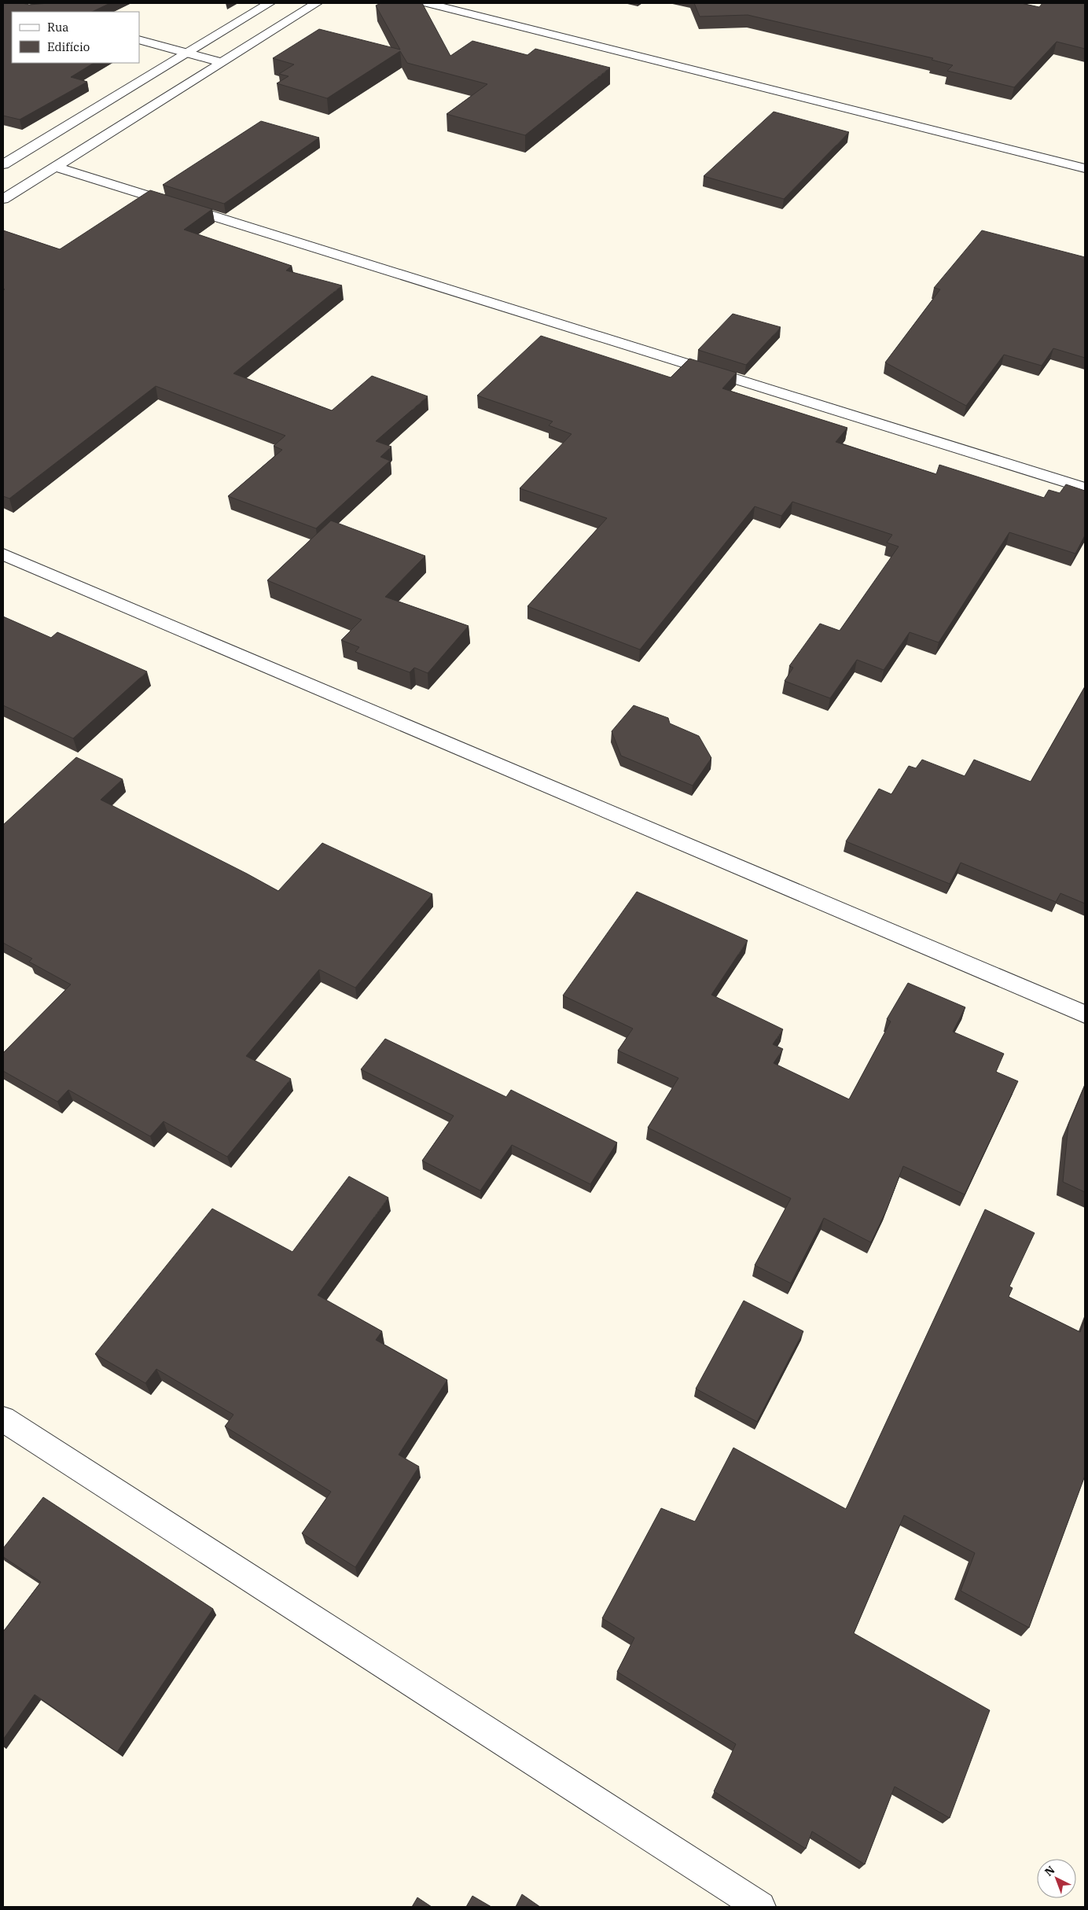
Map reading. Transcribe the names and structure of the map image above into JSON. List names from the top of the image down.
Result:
{
  "legend": ["Rua", "Edifício"],
  "north": "top left"
}
